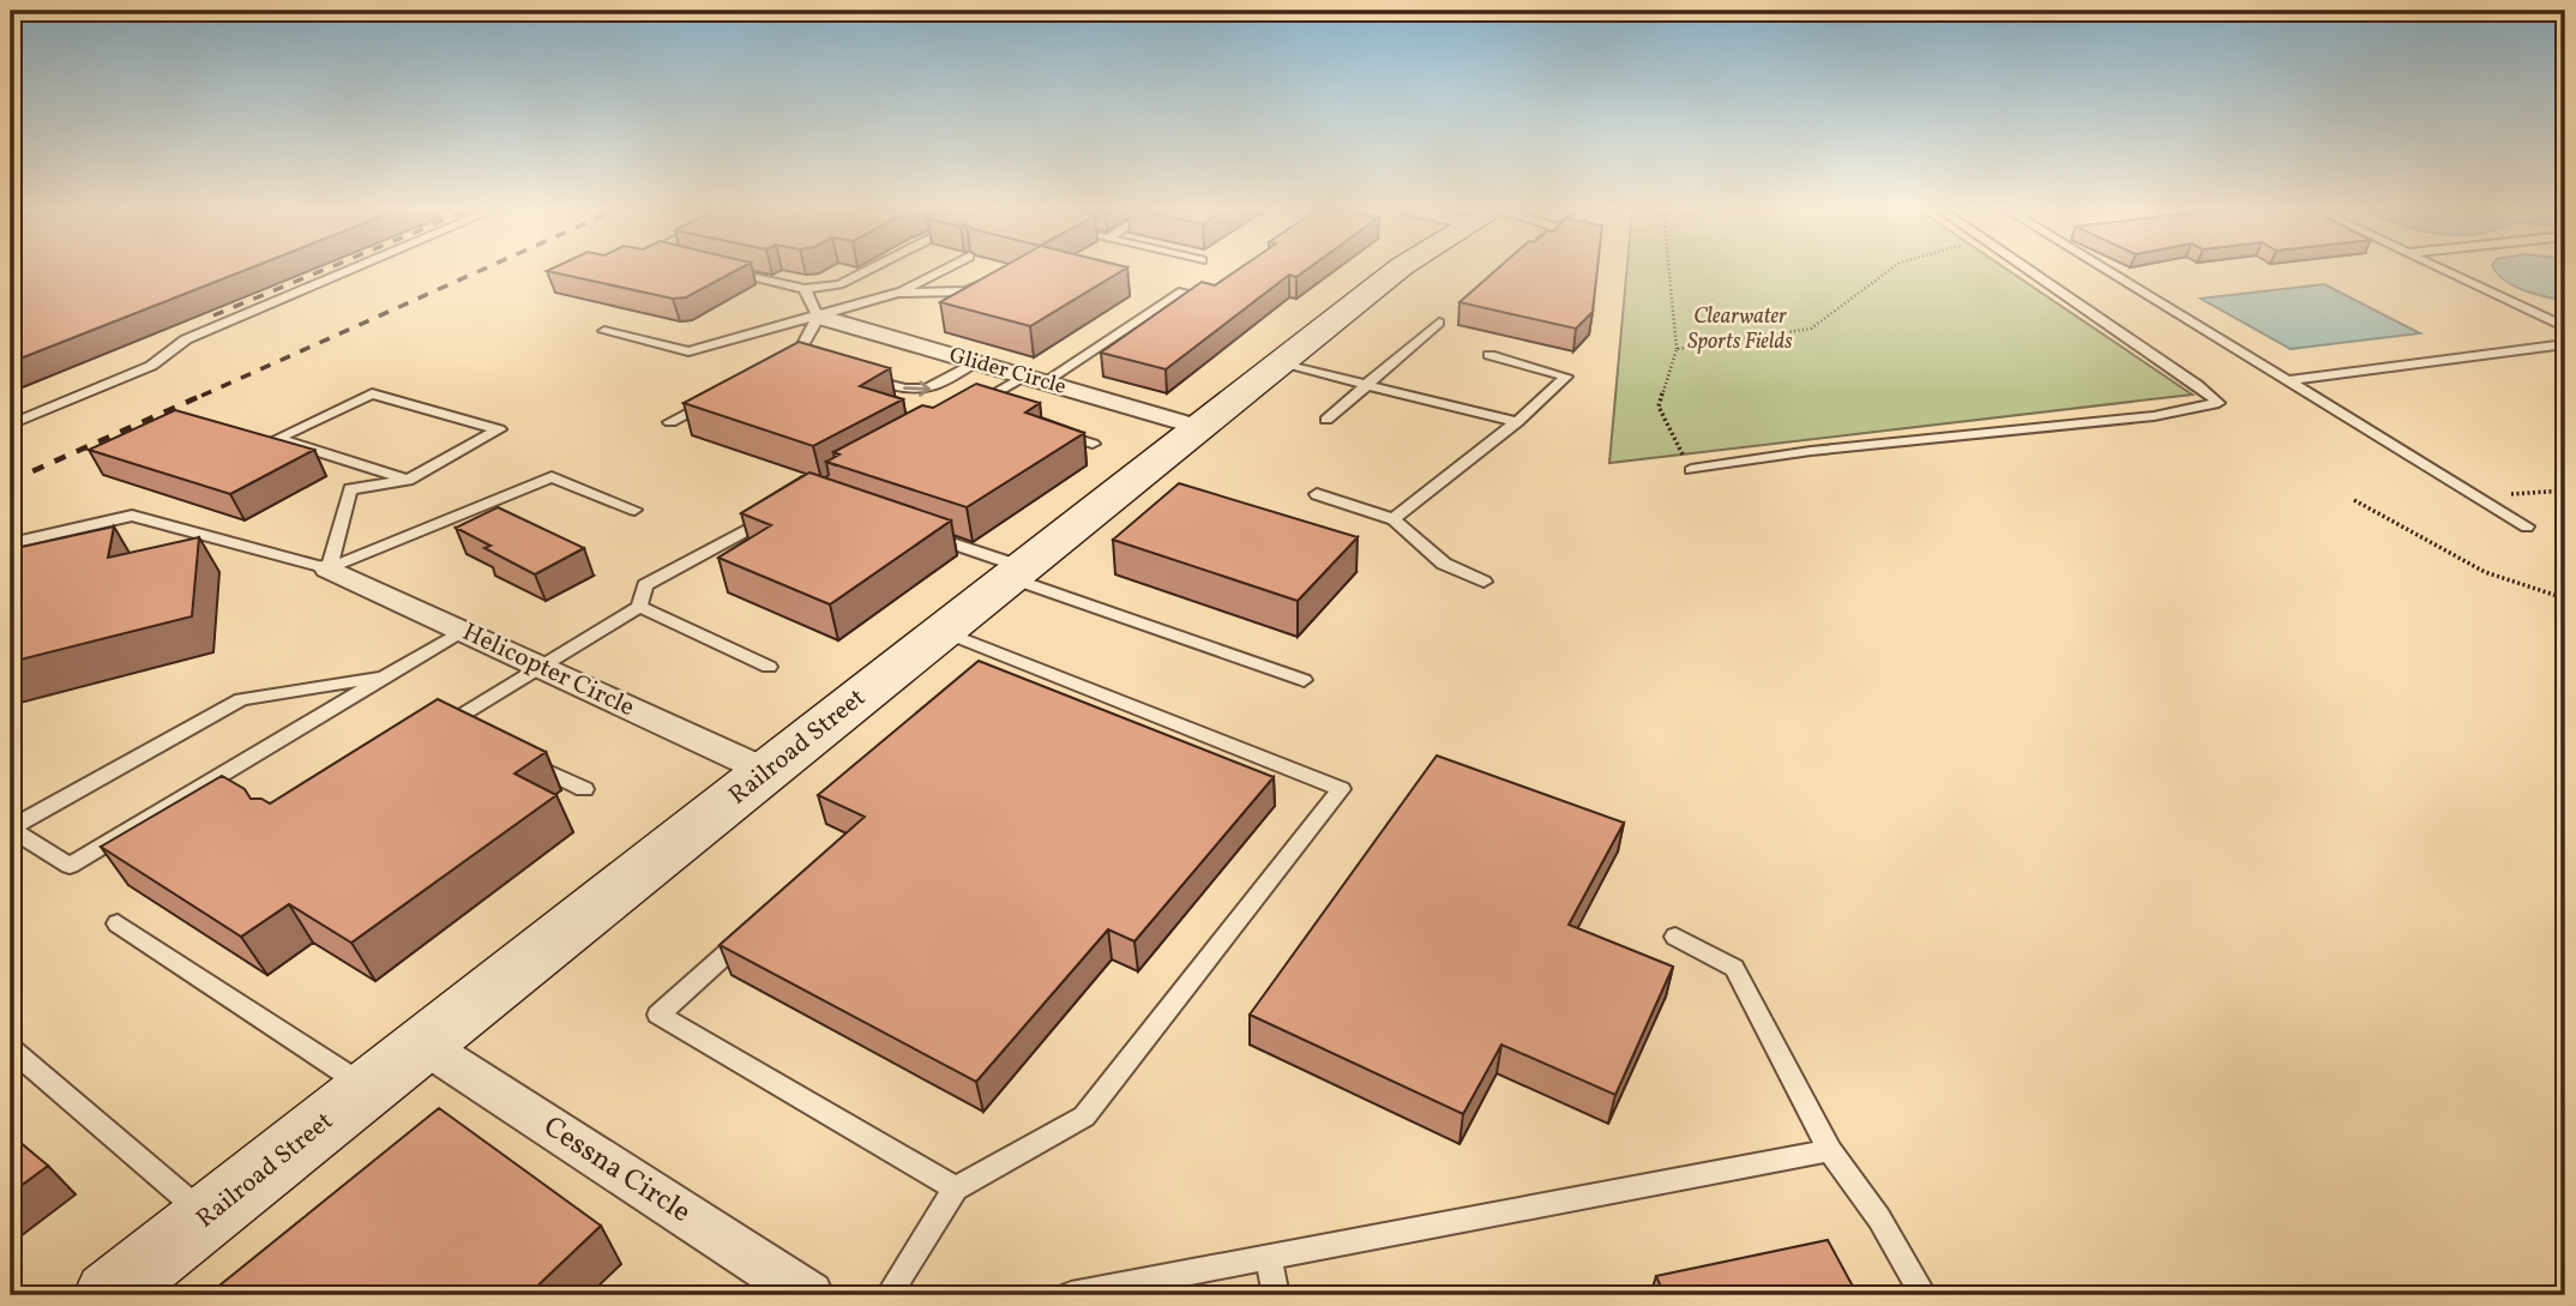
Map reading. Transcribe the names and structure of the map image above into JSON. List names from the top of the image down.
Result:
{
  "streets": {
    "main road": ["Railroad Street"],
    "street": ["Glider Circle", "Helicopter Circle", "Cessna Circle"]
  },
  "crossings": [
    ["Glider Circle", "Railroad Street"],
    ["Helicopter Circle", "Railroad Street"],
    ["Railroad Street", "Cessna Circle"]
  ],
  "parks": ["Clearwater Sports Fields"]
}
